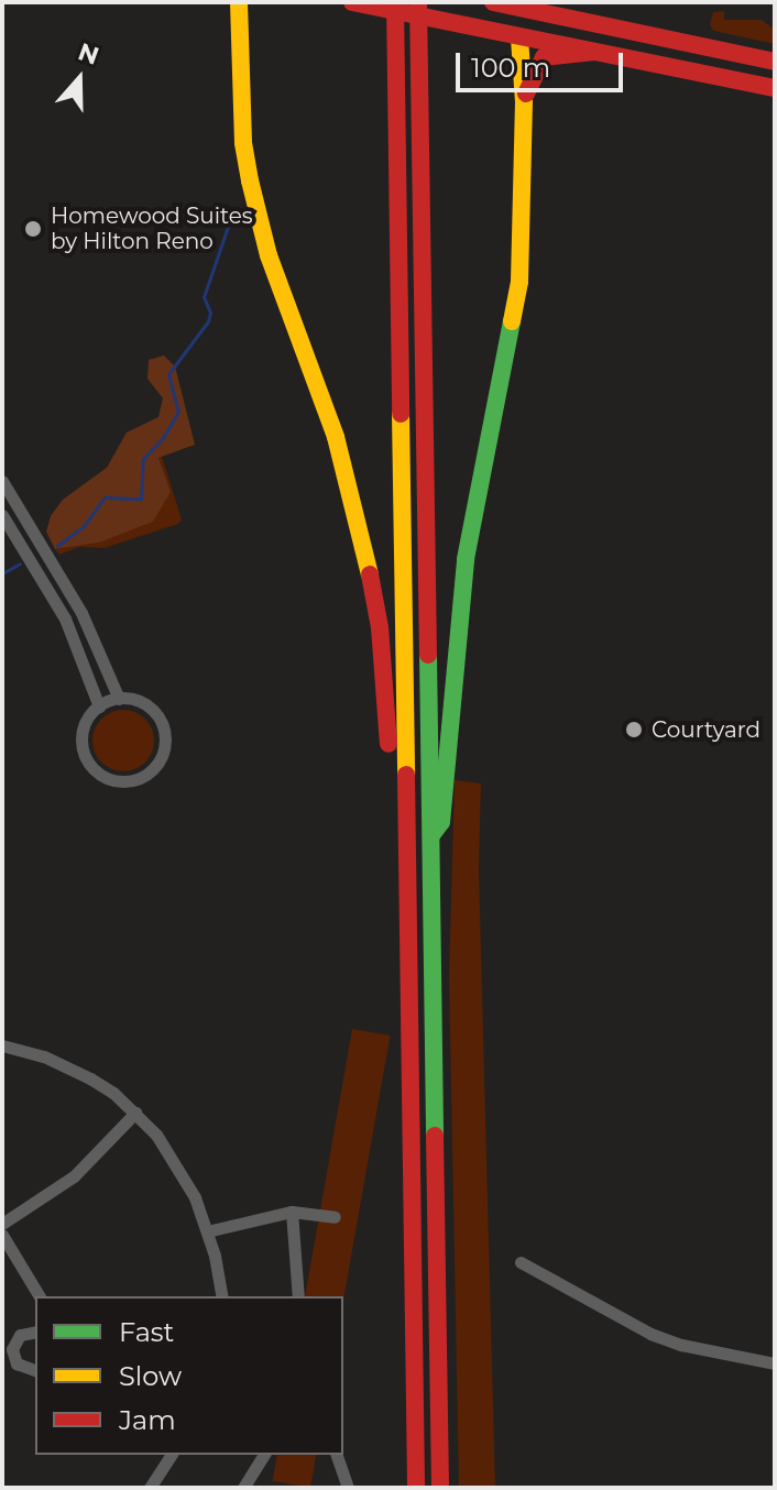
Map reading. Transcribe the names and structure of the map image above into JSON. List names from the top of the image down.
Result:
{
  "places": ["Homewood Suites by Hilton Reno", "Courtyard"],
  "legend": ["Fast", "Slow", "Jam"],
  "scale_bar": "100 m",
  "north": "top"
}
